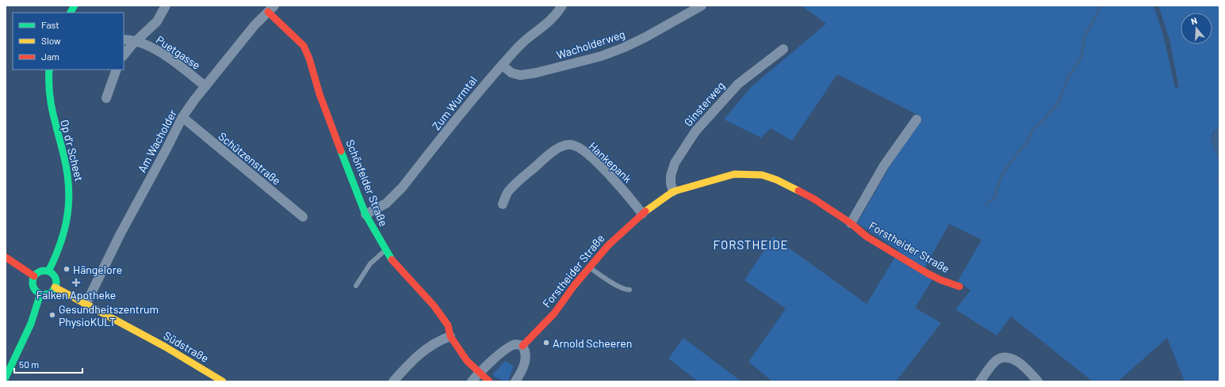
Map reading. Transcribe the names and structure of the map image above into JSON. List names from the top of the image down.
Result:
{
  "streets": {
    "street": [
      "Wacholderweg",
      "Puetgasse",
      "Zum Wurmtal",
      "Ginsterweg",
      "Am Wacholder",
      "Op d’r Scheet",
      "Schützenstraße",
      "Hankepank",
      "Schönfelder Straße",
      "Forstheider Straße",
      "Südstraße"
    ]
  },
  "crossings": [
    ["Wacholderweg", "Zum Wurmtal"],
    ["Puetgasse", "Am Wacholder"],
    ["Zum Wurmtal", "Schönfelder Straße"],
    ["Ginsterweg", "Forstheider Straße"],
    ["Am Wacholder", "Schützenstraße"],
    ["Am Wacholder", "Schönfelder Straße"],
    ["Am Wacholder", "Südstraße"],
    ["Op d’r Scheet", "Südstraße"],
    ["Hankepank", "Forstheider Straße"]
  ],
  "districts": ["FORSTHEIDE"],
  "places": {
    "other": ["Hängelore", "Gesundheitszentrum PhysioKULT", "Arnold Scheeren"],
    "health": ["Falken Apotheke"]
  },
  "legend": ["Fast", "Slow", "Jam"],
  "scale_bar": "50 m",
  "north": "top"
}
